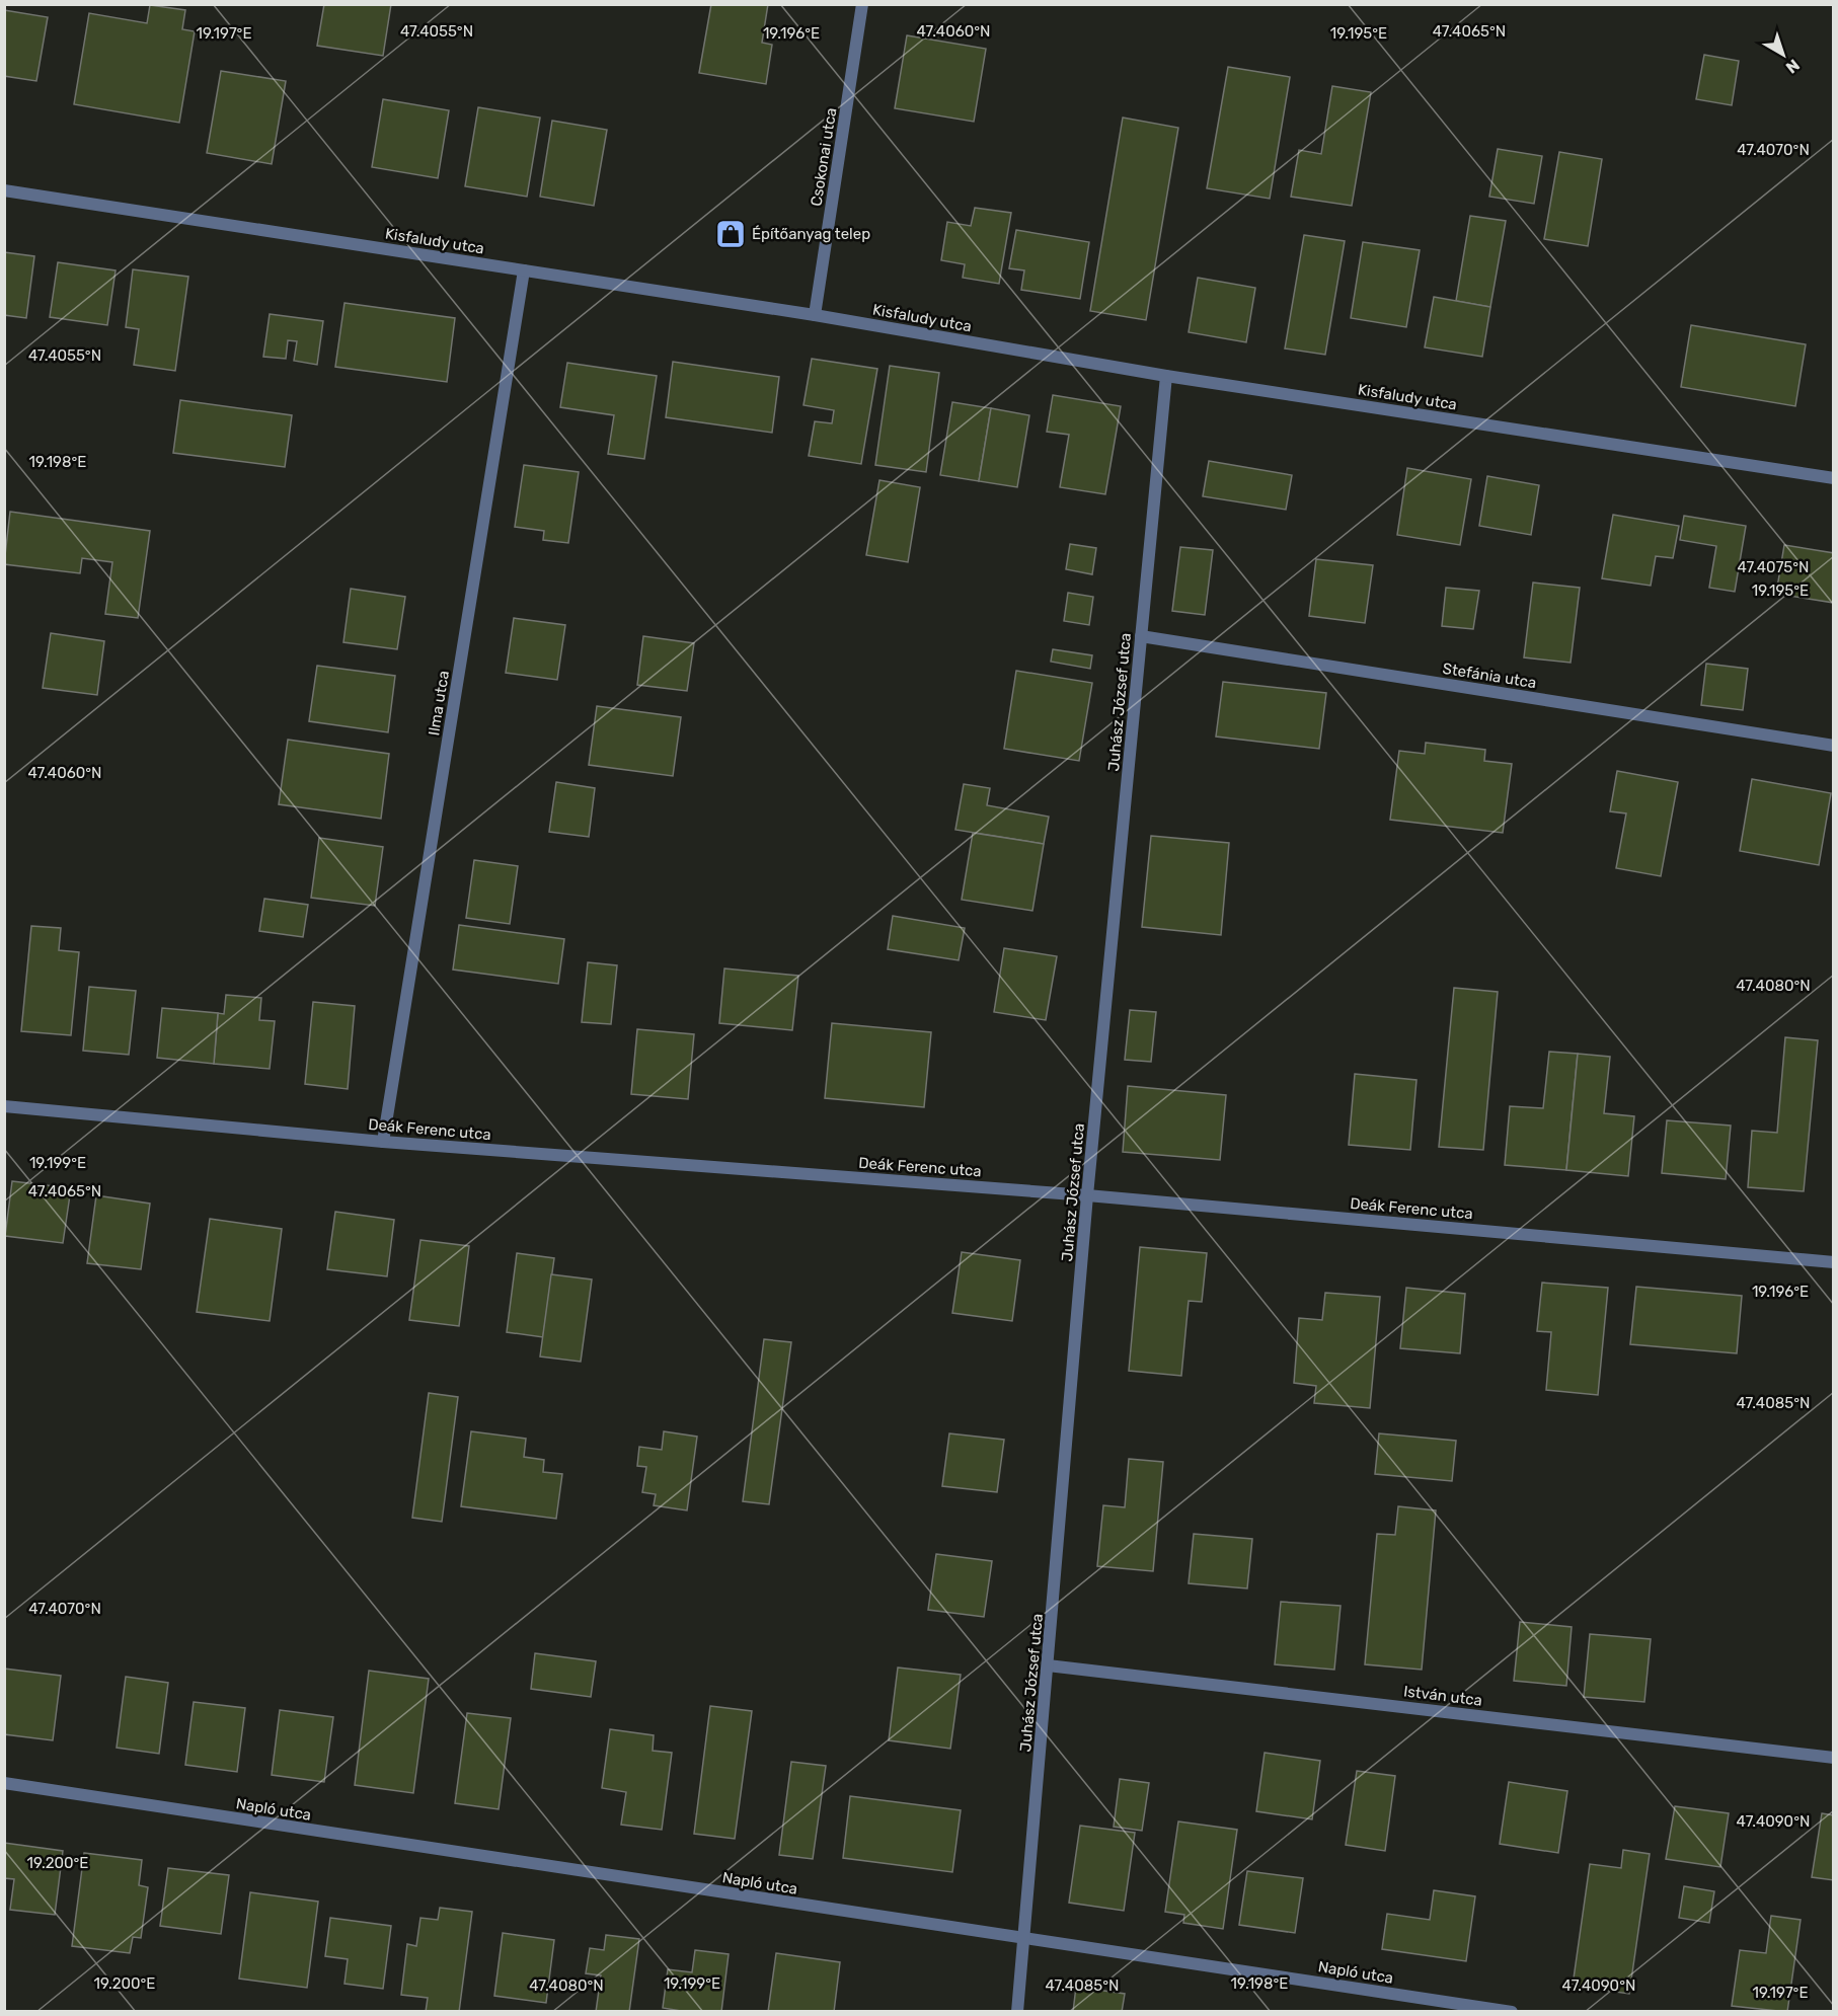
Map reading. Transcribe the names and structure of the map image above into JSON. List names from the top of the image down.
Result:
{
  "streets": {
    "street": [
      "Csokonai utca",
      "Kisfaludy utca",
      "Stefánia utca",
      "Juhász József utca",
      "Ilma utca",
      "Deák Ferenc utca",
      "István utca",
      "Napló utca"
    ]
  },
  "crossings": [
    ["Csokonai utca", "Kisfaludy utca"],
    ["Kisfaludy utca", "Juhász József utca"],
    ["Kisfaludy utca", "Ilma utca"],
    ["Stefánia utca", "Juhász József utca"],
    ["Juhász József utca", "Deák Ferenc utca"],
    ["Juhász József utca", "István utca"],
    ["Juhász József utca", "Napló utca"],
    ["Ilma utca", "Deák Ferenc utca"]
  ],
  "places": {
    "shop": ["Építőanyag telep"]
  },
  "north": "bottom right",
  "coordinates": [
    "47.4055°N",
    "47.4060°N",
    "47.4065°N",
    "19.197°E",
    "19.196°E",
    "19.195°E",
    "47.4070°N",
    "19.198°E",
    "47.4075°N",
    "47.4080°N",
    "19.199°E",
    "47.4085°N",
    "47.4090°N",
    "19.200°E"
  ]
}
